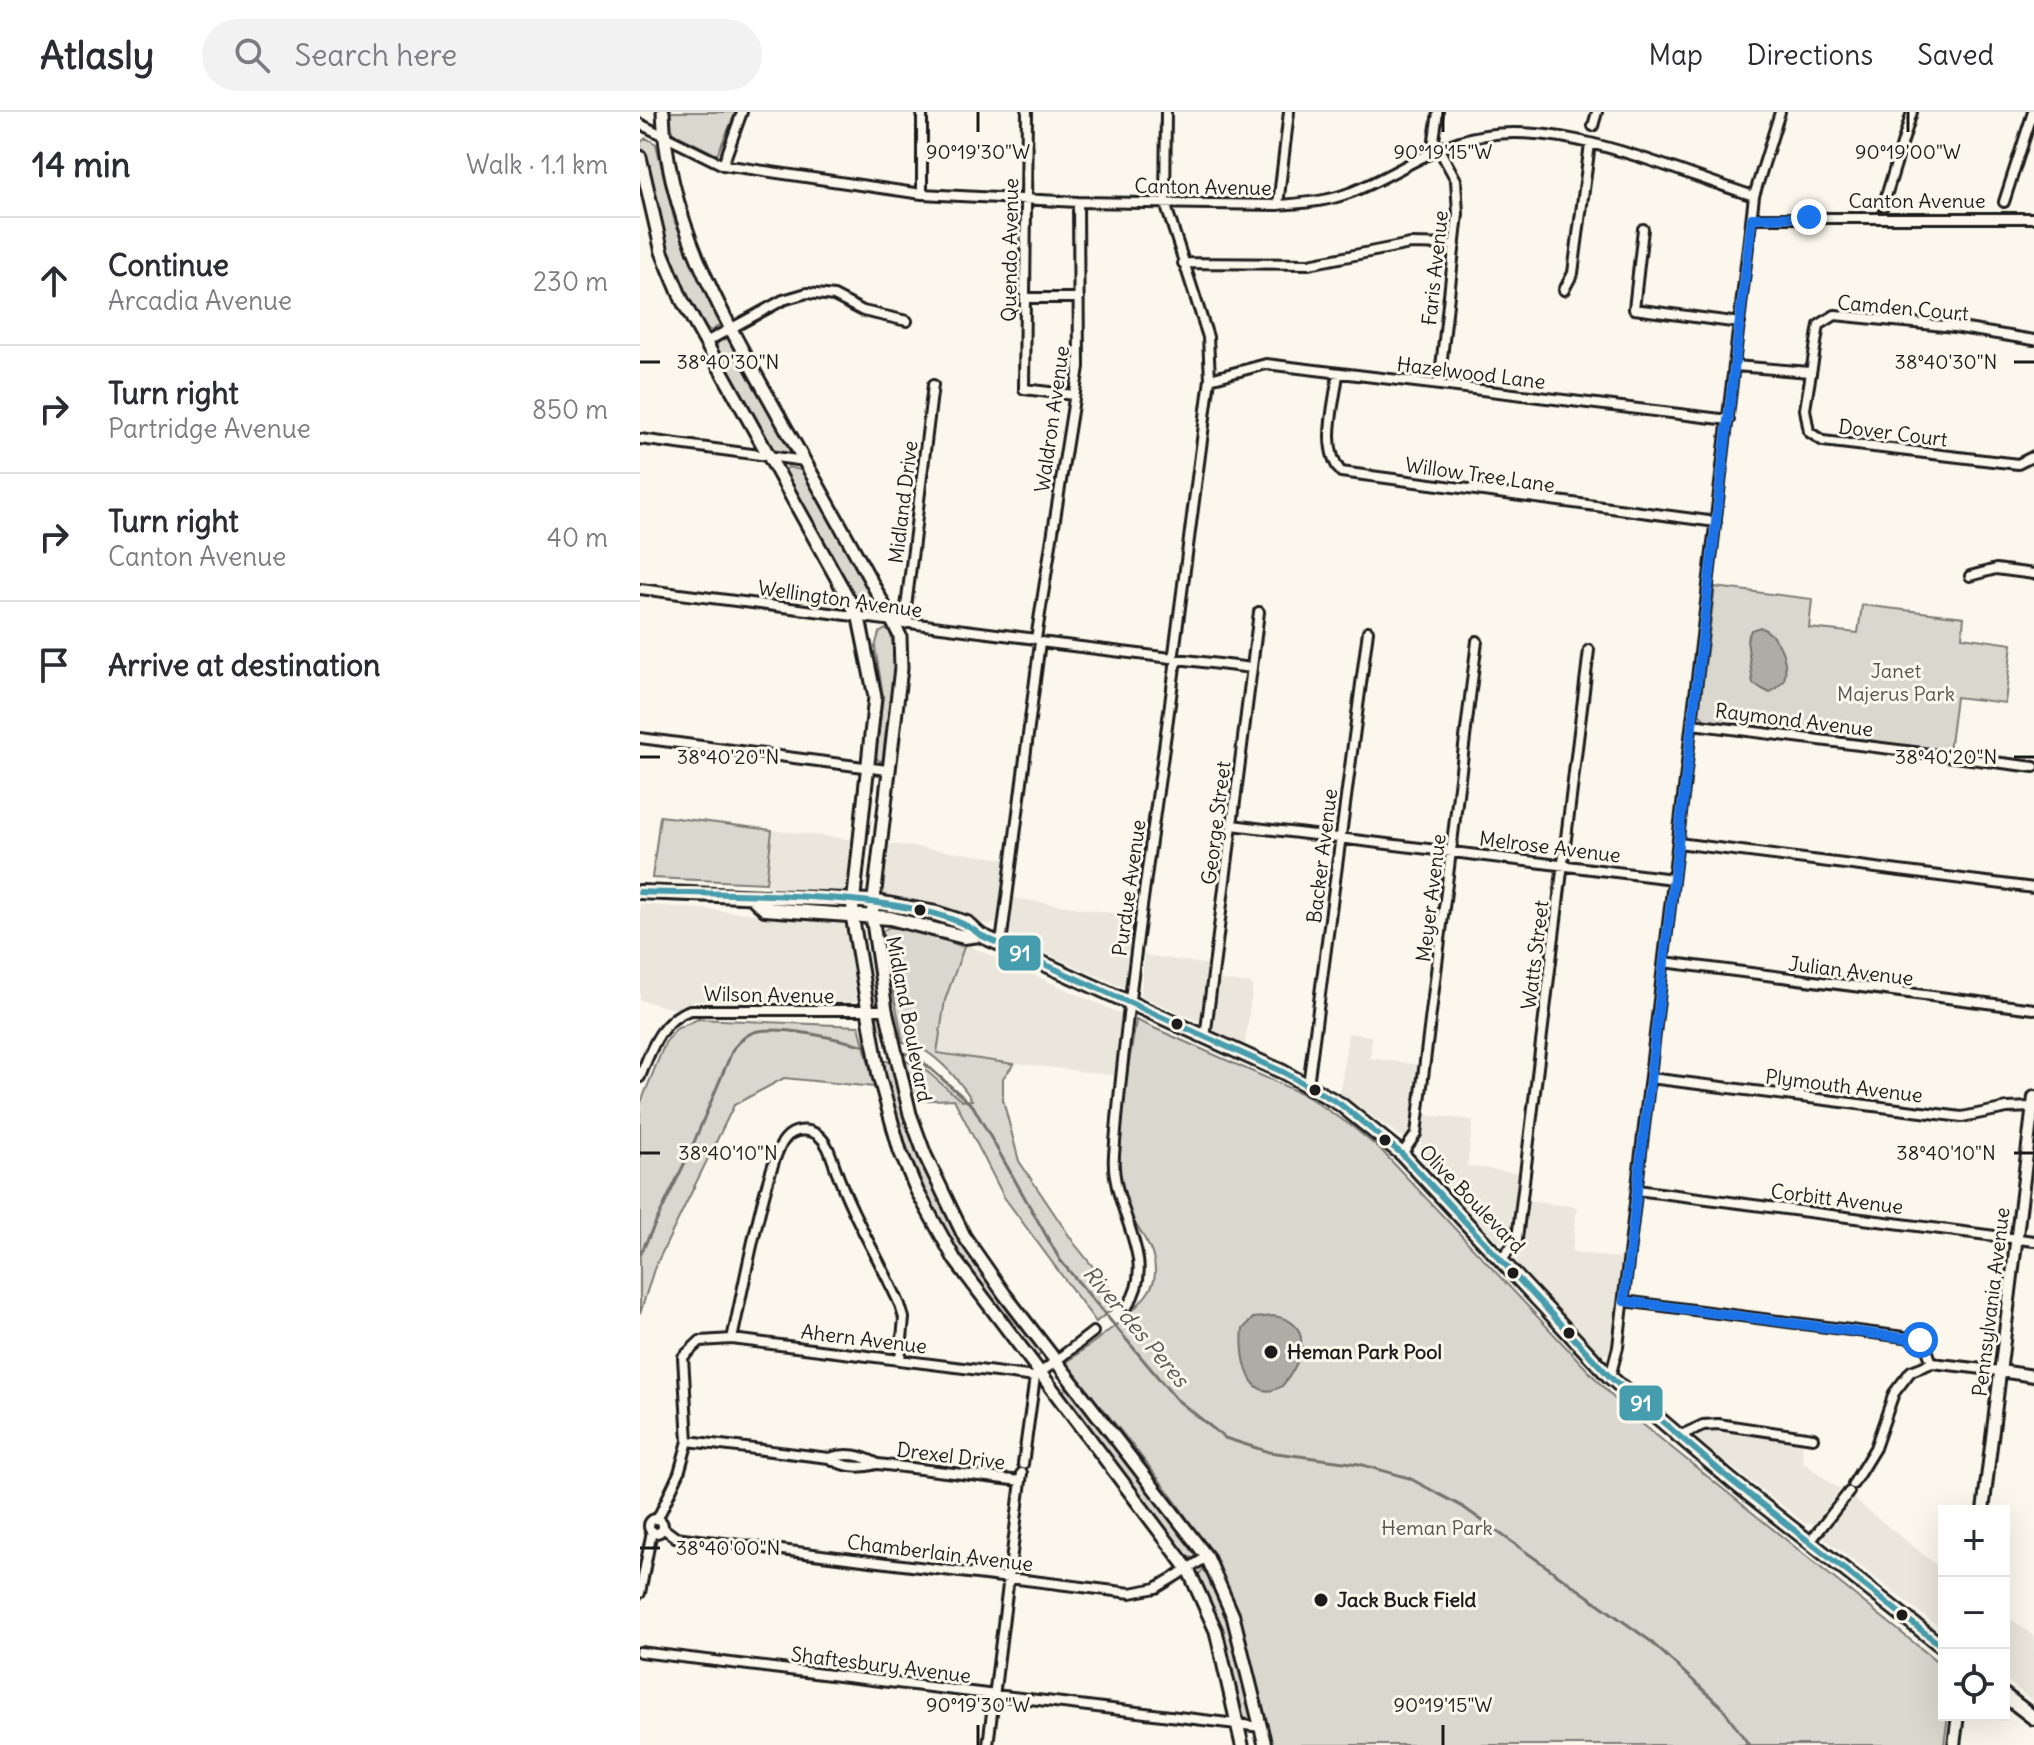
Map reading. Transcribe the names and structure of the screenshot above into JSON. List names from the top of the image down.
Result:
{
  "streets": {
    "main road": ["Midland Boulevard", "Olive Boulevard"],
    "street": [
      "Canton Avenue",
      "Quendo Avenue",
      "Faris Avenue",
      "Camden Court",
      "Hazelwood Lane",
      "Waldron Avenue",
      "Dover Court",
      "Willow Tree Lane",
      "Midland Drive",
      "Wellington Avenue",
      "Raymond Avenue",
      "George Street",
      "Melrose Avenue",
      "Backer Avenue",
      "Purdue Avenue",
      "Meyer Avenue",
      "Watts Street",
      "Julian Avenue",
      "Wilson Avenue",
      "Plymouth Avenue",
      "Corbitt Avenue",
      "Pennsylvania Avenue",
      "Ahern Avenue",
      "Drexel Drive",
      "Chamberlain Avenue",
      "Shaftesbury Avenue"
    ]
  },
  "crossings": [
    ["Canton Avenue", "Quendo Avenue"],
    ["Canton Avenue", "Faris Avenue"],
    ["Canton Avenue", "Waldron Avenue"],
    ["Canton Avenue", "Purdue Avenue"],
    ["Canton Avenue", "Midland Boulevard"],
    ["Quendo Avenue", "Waldron Avenue"],
    ["Faris Avenue", "Hazelwood Lane"],
    ["Camden Court", "Dover Court"],
    ["Hazelwood Lane", "Willow Tree Lane"],
    ["Hazelwood Lane", "Purdue Avenue"],
    ["Waldron Avenue", "Wellington Avenue"],
    ["Waldron Avenue", "Olive Boulevard"],
    ["Midland Drive", "Wellington Avenue"],
    ["Midland Drive", "Midland Boulevard"],
    ["Wellington Avenue", "George Street"],
    ["Wellington Avenue", "Purdue Avenue"],
    ["Wellington Avenue", "Midland Boulevard"],
    ["George Street", "Melrose Avenue"],
    ["George Street", "Olive Boulevard"],
    ["Melrose Avenue", "Backer Avenue"],
    ["Melrose Avenue", "Meyer Avenue"],
    ["Melrose Avenue", "Watts Street"],
    ["Backer Avenue", "Olive Boulevard"],
    ["Purdue Avenue", "Olive Boulevard"],
    ["Meyer Avenue", "Olive Boulevard"],
    ["Watts Street", "Olive Boulevard"],
    ["Wilson Avenue", "Midland Boulevard"],
    ["Midland Boulevard", "Olive Boulevard"],
    ["Midland Boulevard", "Ahern Avenue"],
    ["Midland Boulevard", "Chamberlain Avenue"],
    ["Midland Boulevard", "Shaftesbury Avenue"],
    ["Plymouth Avenue", "Pennsylvania Avenue"],
    ["Corbitt Avenue", "Pennsylvania Avenue"],
    ["Ahern Avenue", "Drexel Drive"]
  ],
  "water": ["River des Peres"],
  "parks": ["Janet Majerus Park", "Heman Park"],
  "places": ["Heman Park Pool", "Jack Buck Field"],
  "lines": ["transit line 91"],
  "page": {
    "header": "Atlasly",
    "search": "Search here",
    "nav": ["Map", "Directions", "Saved"],
    "heading": ["14 min", "Walk · 1.1 km"],
    "list": [
      ["Continue", "Arcadia Avenue", "230 m"],
      ["Turn right", "Partridge Avenue", "850 m"],
      ["Turn right", "Canton Avenue", "40 m"],
      "Arrive at destination"
    ],
    "map_buttons": ["+", "−"]
  },
  "coordinates": [
    "90°19'30\"W",
    "90°19'15\"W",
    "90°19'00\"W",
    "38°40'30\"N",
    "38°40'20\"N",
    "38°40'10\"N",
    "38°40'00\"N"
  ]
}
